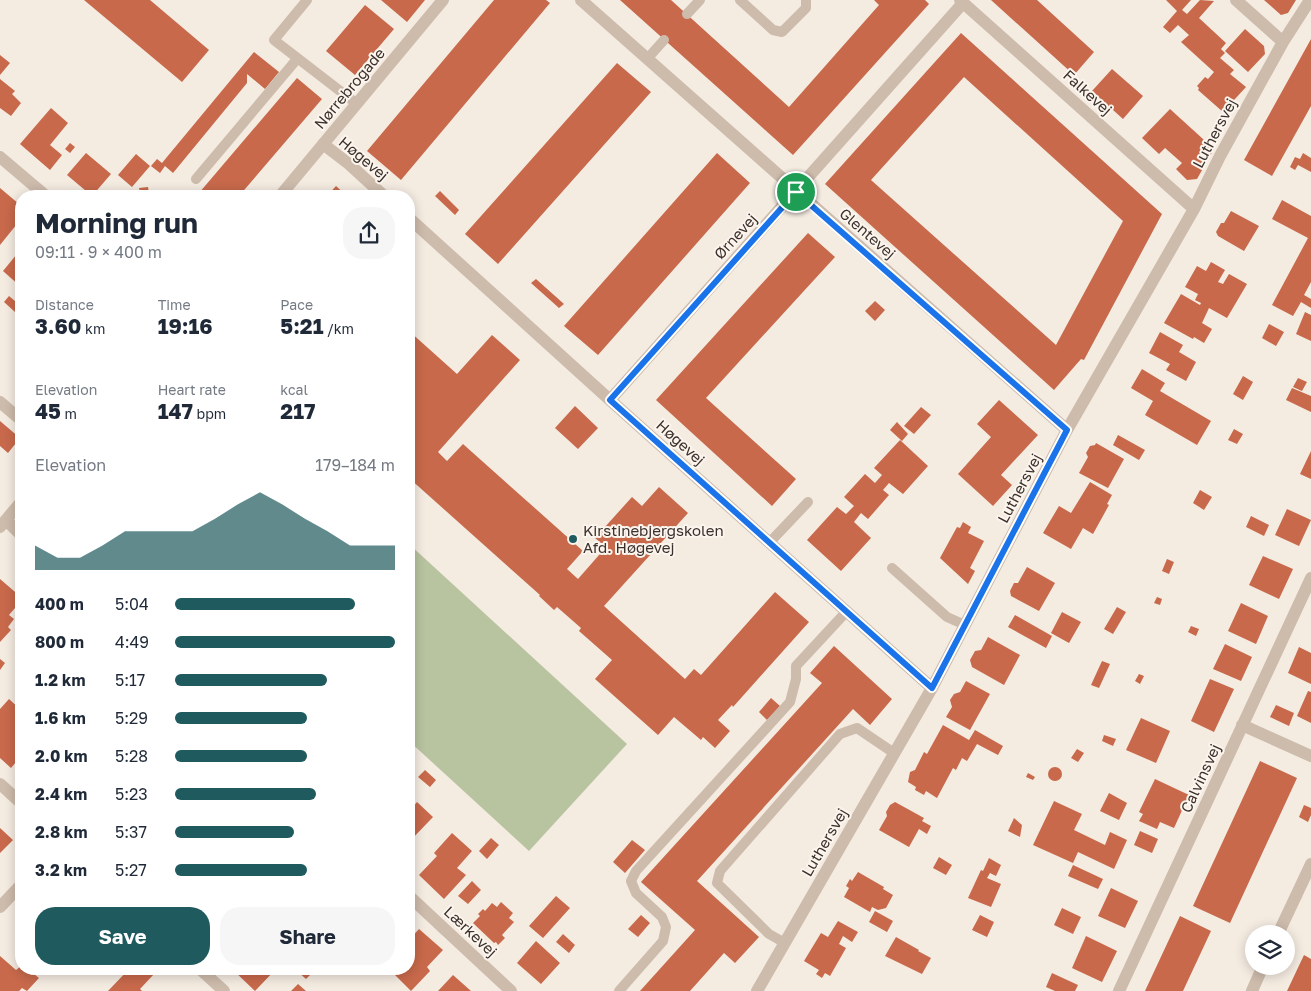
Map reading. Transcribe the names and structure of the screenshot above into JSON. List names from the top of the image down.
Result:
{
  "streets": {
    "street": [
      "Nørrebrogade",
      "Falkevej",
      "Luthersvej",
      "Høgevej",
      "Glentevej",
      "Ørnevej",
      "Calvinsvej",
      "Lærkevej"
    ]
  },
  "crossings": [
    ["Nørrebrogade", "Høgevej"],
    ["Falkevej", "Luthersvej"],
    ["Falkevej", "Ørnevej"],
    ["Luthersvej", "Høgevej"],
    ["Luthersvej", "Glentevej"],
    ["Høgevej", "Ørnevej"],
    ["Glentevej", "Ørnevej"]
  ],
  "places": ["Kirstinebjergskolen Afd. Høgevej"],
  "page": {
    "heading": ["Morning run", "09:11 · 9 × 400 m"],
    "stats": [
      ["Distance", "3.60 km"],
      ["Time", "19:16"],
      ["Pace", "5:21 /km"],
      ["Elevation", "45 m"],
      ["Heart rate", "147 bpm"],
      ["kcal", "217"]
    ],
    "chart": ["Elevation", "179–184 m"],
    "list": [
      {
        "name": "400 m",
        "note": "5:04"
      },
      {
        "name": "800 m",
        "note": "4:49"
      },
      {
        "name": "1.2 km",
        "note": "5:17"
      },
      {
        "name": "1.6 km",
        "note": "5:29"
      },
      {
        "name": "2.0 km",
        "note": "5:28"
      },
      {
        "name": "2.4 km",
        "note": "5:23"
      },
      {
        "name": "2.8 km",
        "note": "5:37"
      },
      {
        "name": "3.2 km",
        "note": "5:27"
      }
    ],
    "buttons": ["Save", "Share"]
  }
}
